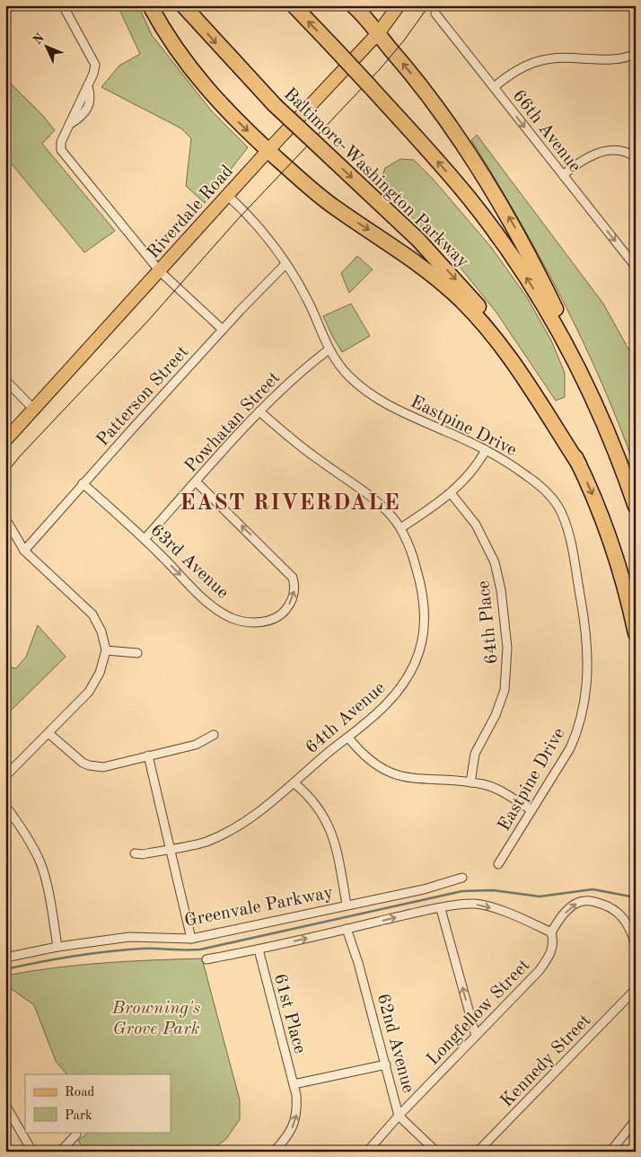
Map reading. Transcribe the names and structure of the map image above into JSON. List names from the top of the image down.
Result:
{
  "streets": {
    "highway": ["Baltimore-Washington Parkway"],
    "main road": ["Riverdale Road"],
    "street": [
      "66th Avenue",
      "Patterson Street",
      "Powhatan Street",
      "Eastpine Drive",
      "63rd Avenue",
      "64th Place",
      "64th Avenue",
      "Greenvale Parkway",
      "Longfellow Street",
      "61st Place",
      "62nd Avenue",
      "Kennedy Street"
    ]
  },
  "crossings": [
    ["Riverdale Road", "Eastpine Drive"],
    ["Patterson Street", "Eastpine Drive"],
    ["Patterson Street", "63rd Avenue"],
    ["Powhatan Street", "Eastpine Drive"],
    ["Powhatan Street", "63rd Avenue"],
    ["Powhatan Street", "64th Avenue"],
    ["Longfellow Street", "62nd Avenue"]
  ],
  "one_way": ["66th Avenue"],
  "districts": ["EAST RIVERDALE"],
  "parks": ["Browning's Grove Park"],
  "legend": ["Road", "Park"],
  "north": "top left"
}
